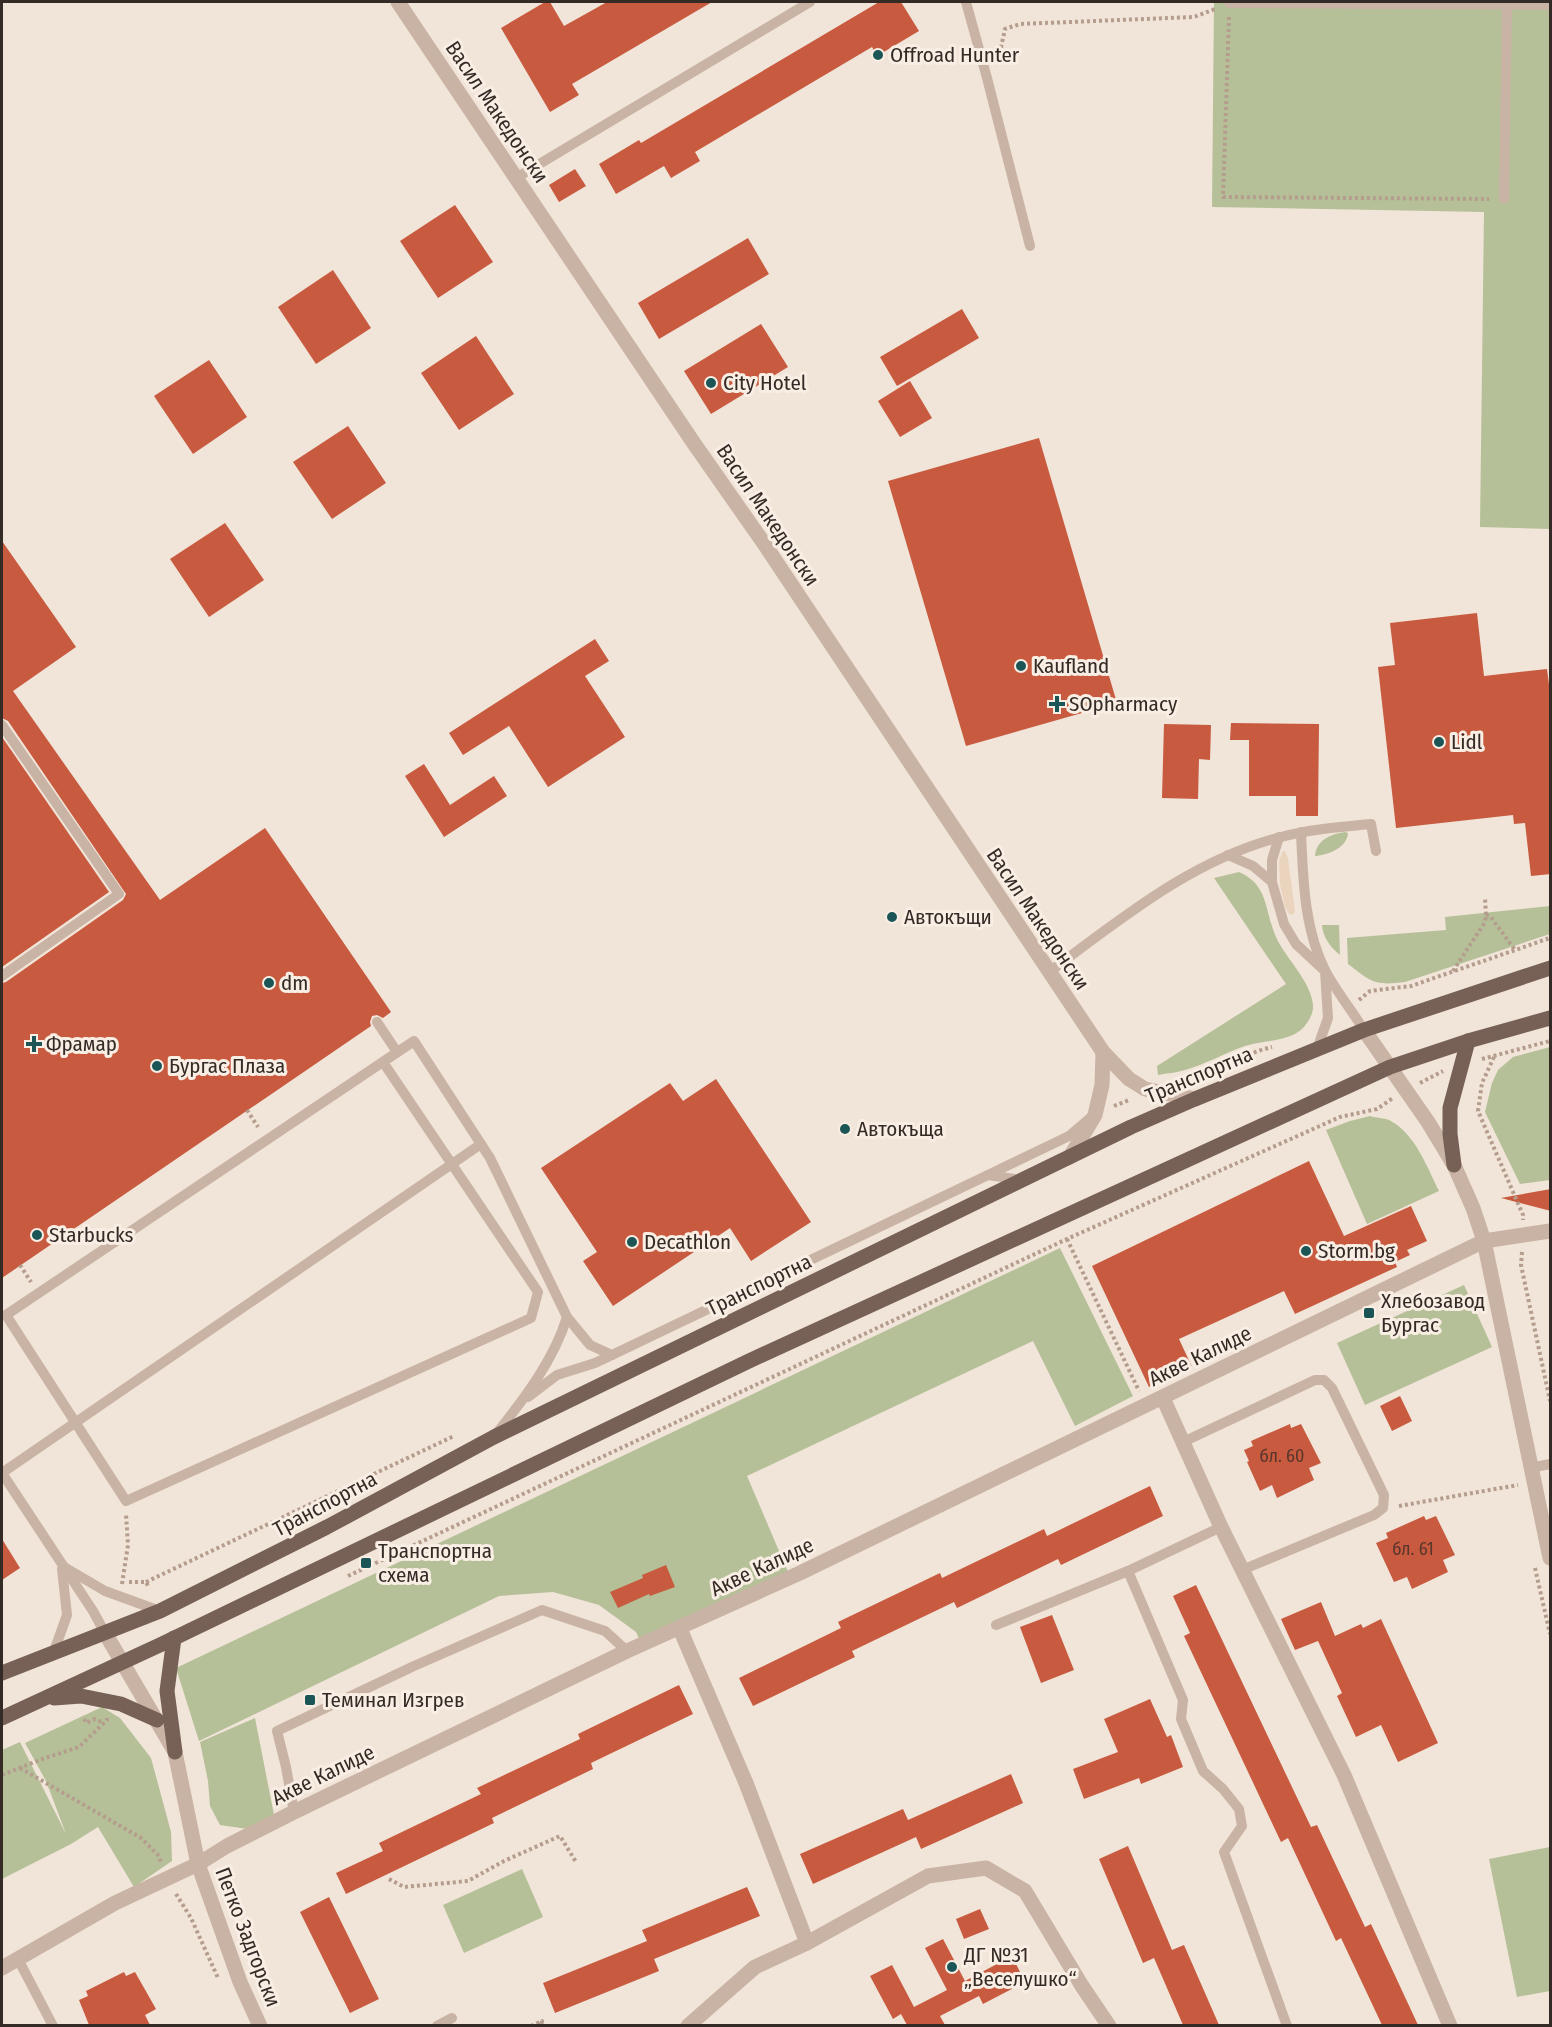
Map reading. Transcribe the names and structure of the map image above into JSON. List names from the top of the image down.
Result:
{
  "streets": {
    "main road": ["Транспортна"],
    "street": ["Васил Македонски", "Акве Калиде", "Петко Задгорски"]
  },
  "crossings": [
    ["Транспортна", "Петко Задгорски"],
    ["Акве Калиде", "Петко Задгорски"]
  ],
  "places": {
    "other": [
      "Offroad Hunter",
      "City Hotel",
      "Kaufland",
      "Lidl",
      "Автокъщи",
      "dm",
      "Бургас Плаза",
      "Автокъща",
      "Starbucks",
      "Decathlon",
      "Storm.bg",
      "ДГ №31 „Веселушко“"
    ],
    "health": ["SOpharmacy", "Фрамар"],
    "transit": ["Хлебозавод Бургас", "Транспортна схема", "Теминал Изгрев"]
  },
  "house_numbers": ["бл. 60", "бл. 61"]
}
